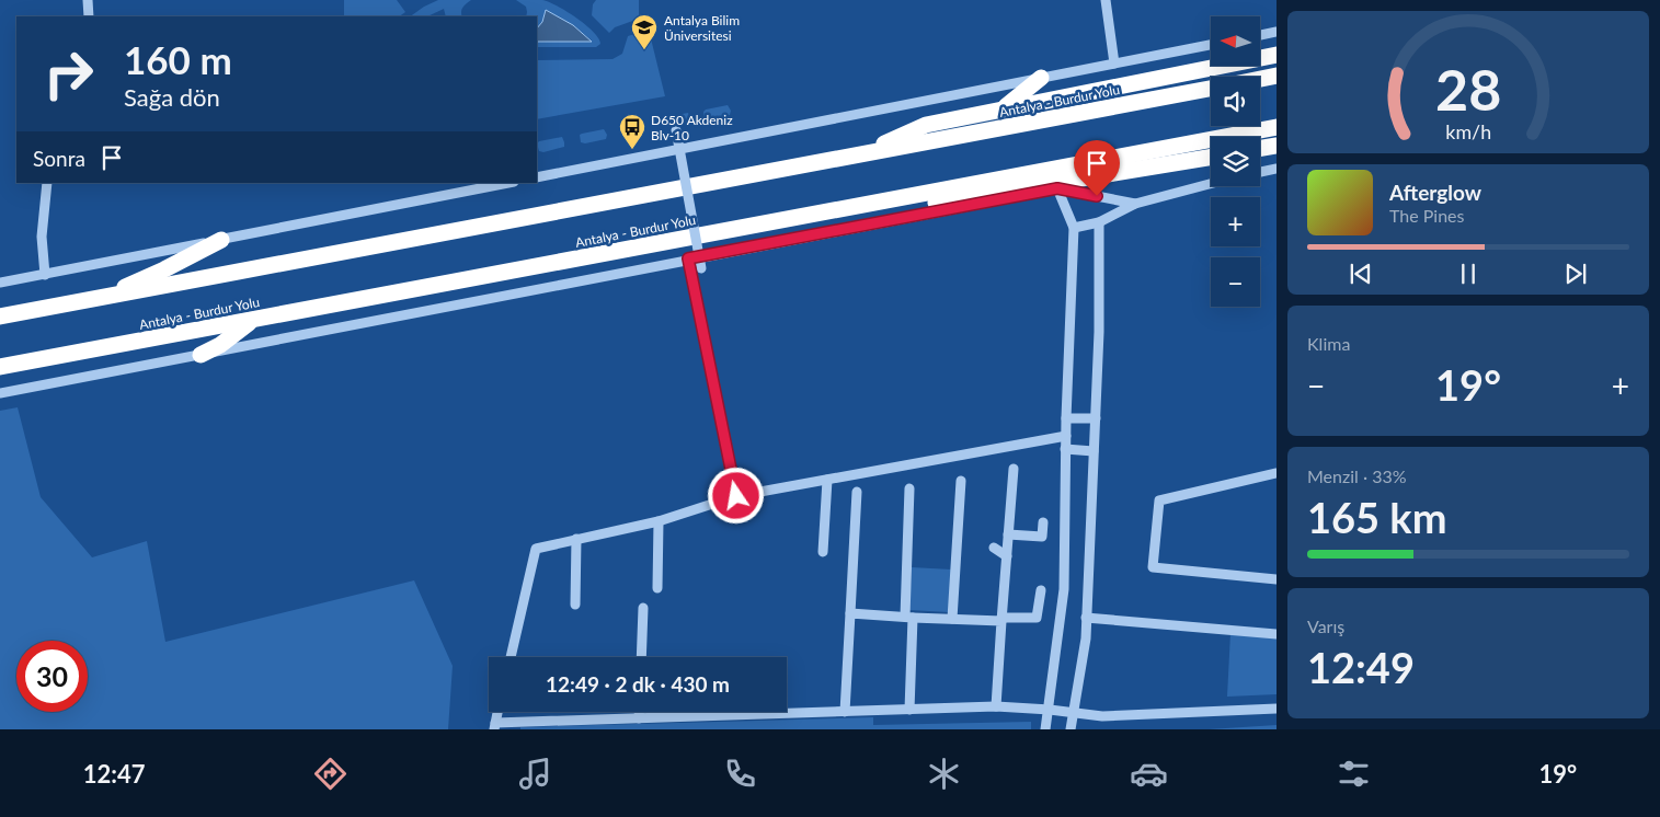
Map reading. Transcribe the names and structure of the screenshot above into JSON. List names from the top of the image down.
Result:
{
  "streets": {
    "highway": ["Antalya - Burdur Yolu"]
  },
  "places": {
    "school or university": ["Antalya Bilim Üniversitesi"],
    "bus stop": ["D650 Akdeniz Blv-10"]
  },
  "north": "left",
  "page": {
    "map_buttons": ["+", "−"],
    "turn": ["160 m", "Sağa dön"],
    "then": "Sonra",
    "song": ["Afterglow", "The Pines"],
    "tile": [
      "Klima",
      ["Menzil · 33%", "165 km"],
      ["Varış", "12:49"]
    ],
    "heat": ["−", "19°", "+"],
    "limit": "30",
    "trip": "12:49 · 2 dk · 430 m",
    "tabs": ["12:47", "19°"],
    "gauge": ["28", "km/h"]
  }
}
